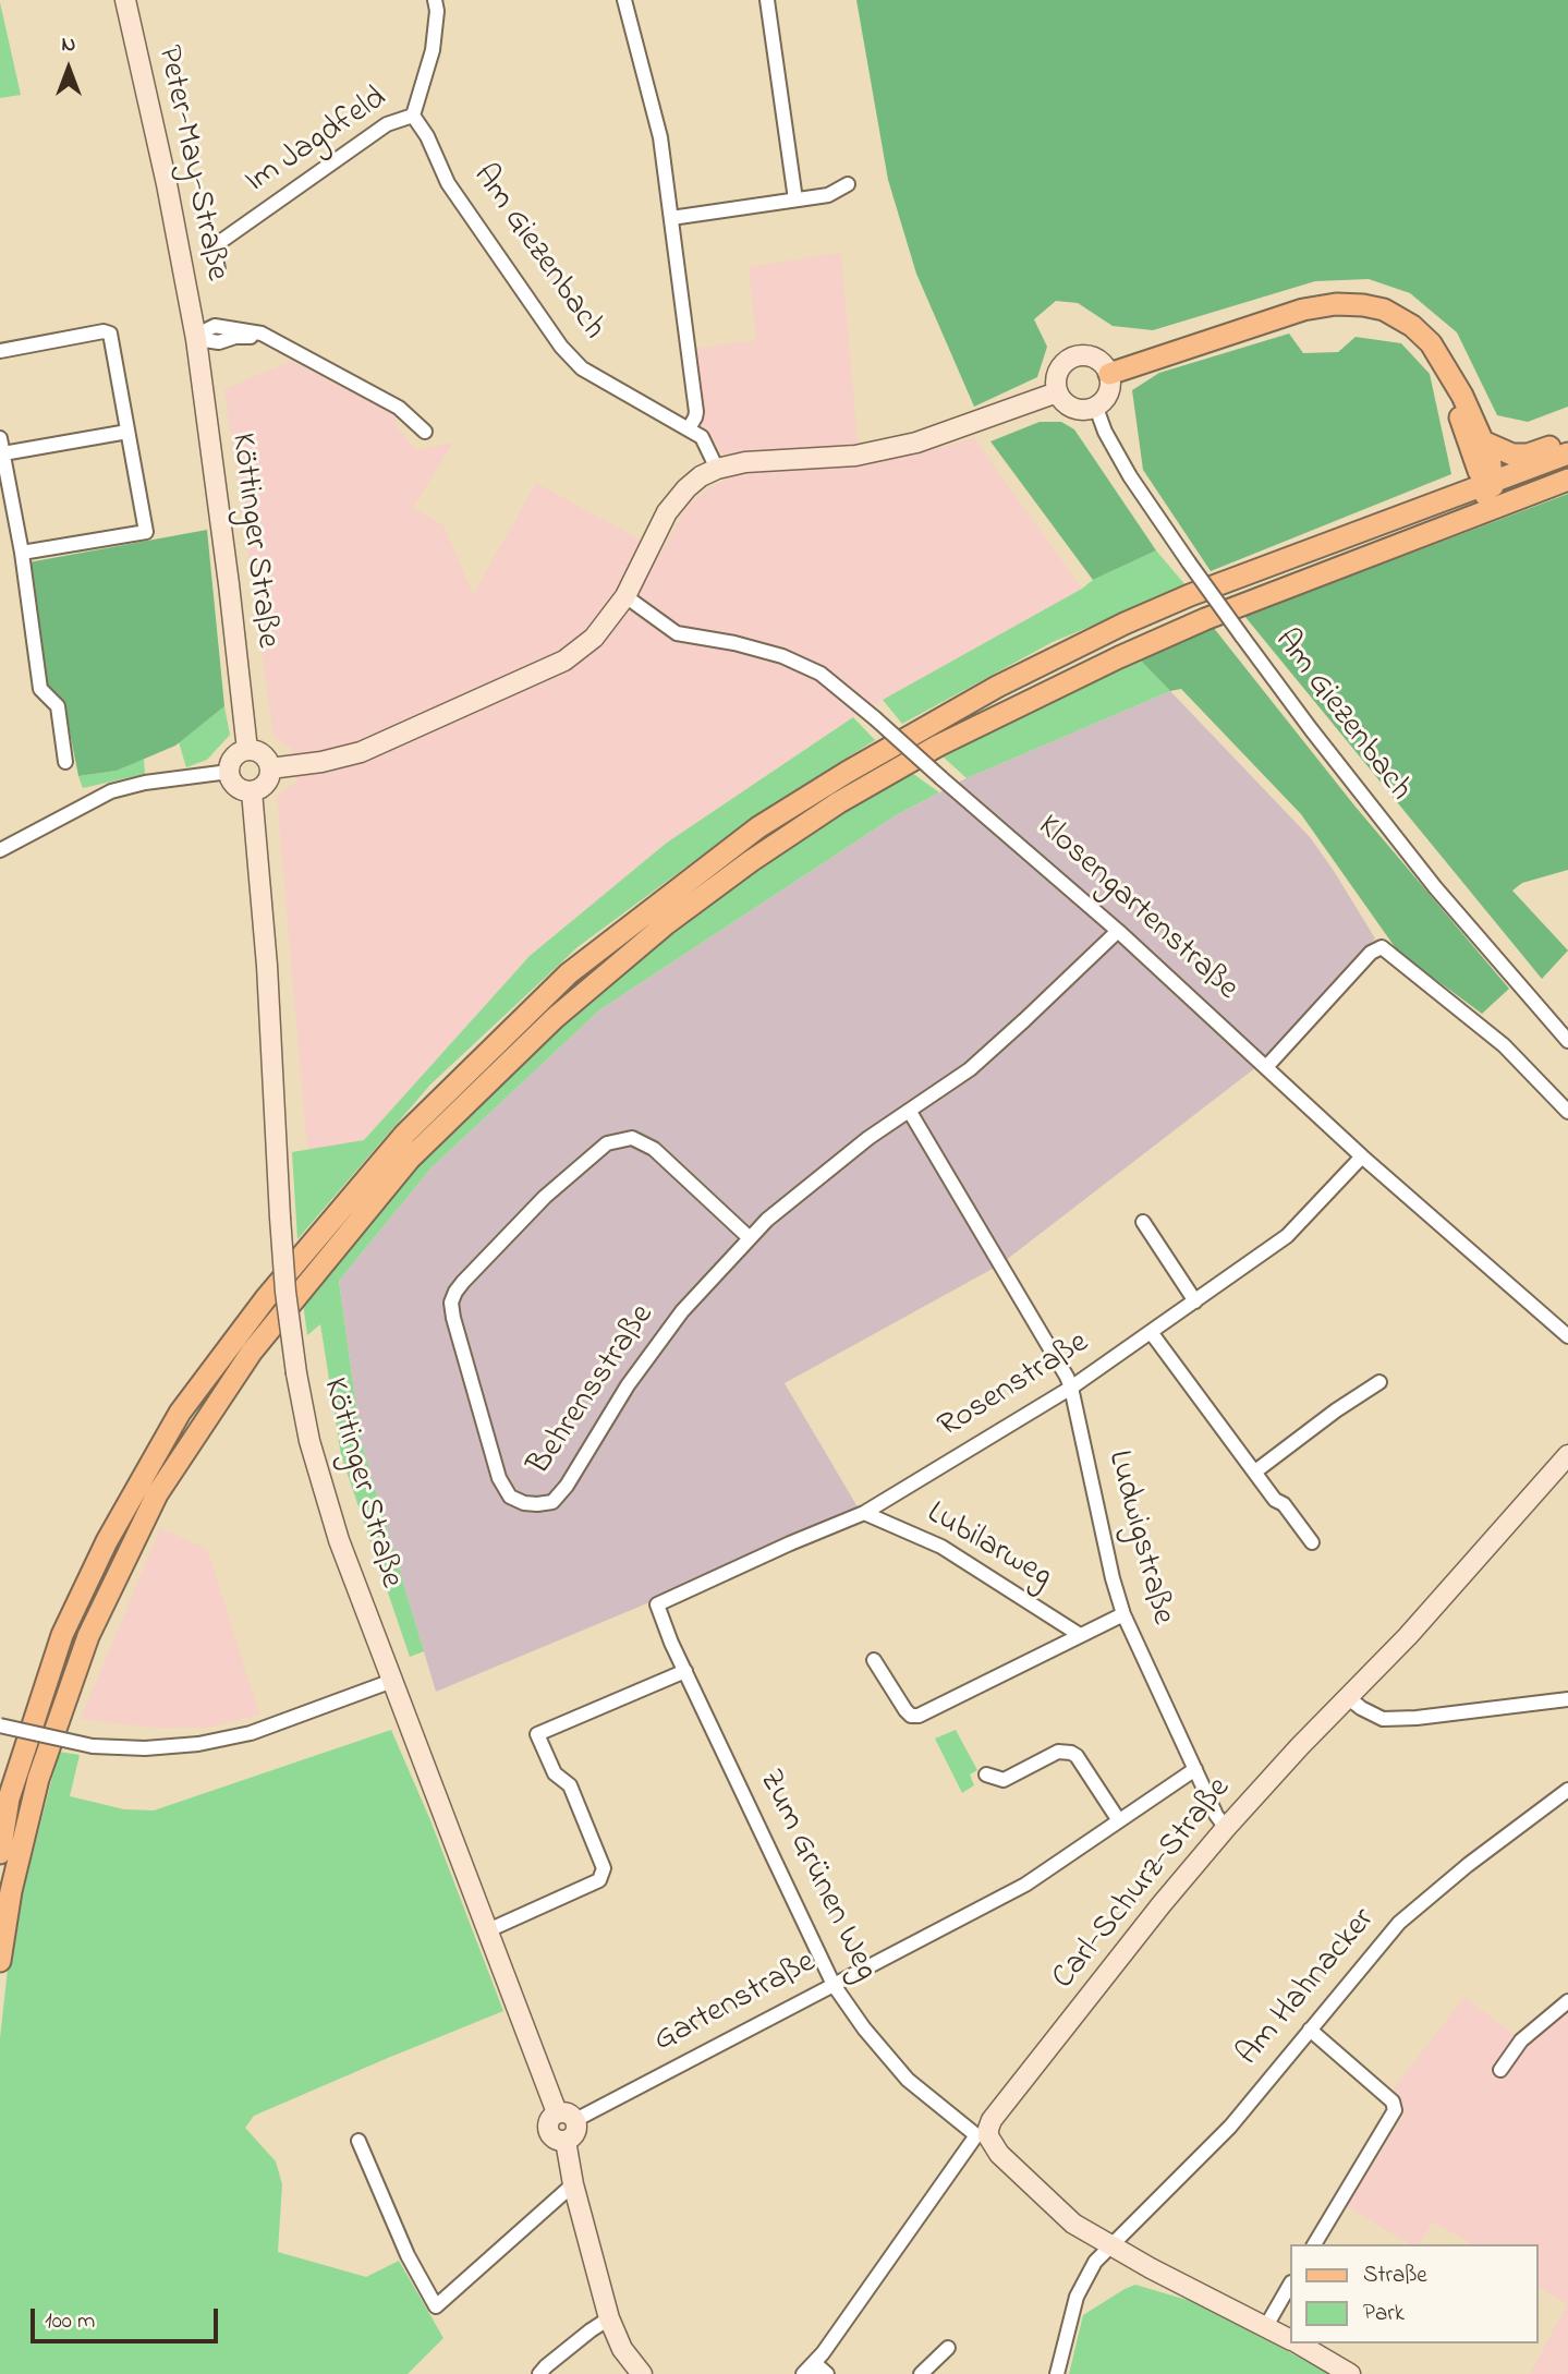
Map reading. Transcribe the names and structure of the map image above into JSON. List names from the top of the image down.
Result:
{
  "streets": {
    "street": [
      "Im Jagdfeld",
      "Peter-May-Straße",
      "Am Giezenbach",
      "Köttinger Straße",
      "Klosengartenstraße",
      "Rosenstraße",
      "Behrensstraße",
      "Ludwigstraße",
      "Lubilarweg",
      "Zum Grünen Weg",
      "Carl-Schurz-Straße",
      "Am Hahnacker",
      "Gartenstraße"
    ]
  },
  "crossings": [
    ["Im Jagdfeld", "Am Giezenbach"],
    ["Peter-May-Straße", "Köttinger Straße"],
    ["Köttinger Straße", "Gartenstraße"],
    ["Klosengartenstraße", "Rosenstraße"],
    ["Klosengartenstraße", "Behrensstraße"],
    ["Rosenstraße", "Ludwigstraße"],
    ["Rosenstraße", "Lubilarweg"],
    ["Rosenstraße", "Zum Grünen Weg"],
    ["Behrensstraße", "Ludwigstraße"],
    ["Ludwigstraße", "Carl-Schurz-Straße"],
    ["Ludwigstraße", "Gartenstraße"],
    ["Zum Grünen Weg", "Carl-Schurz-Straße"],
    ["Zum Grünen Weg", "Gartenstraße"]
  ],
  "legend": ["Straße", "Park"],
  "scale_bar": "100 m",
  "north": "top"
}
